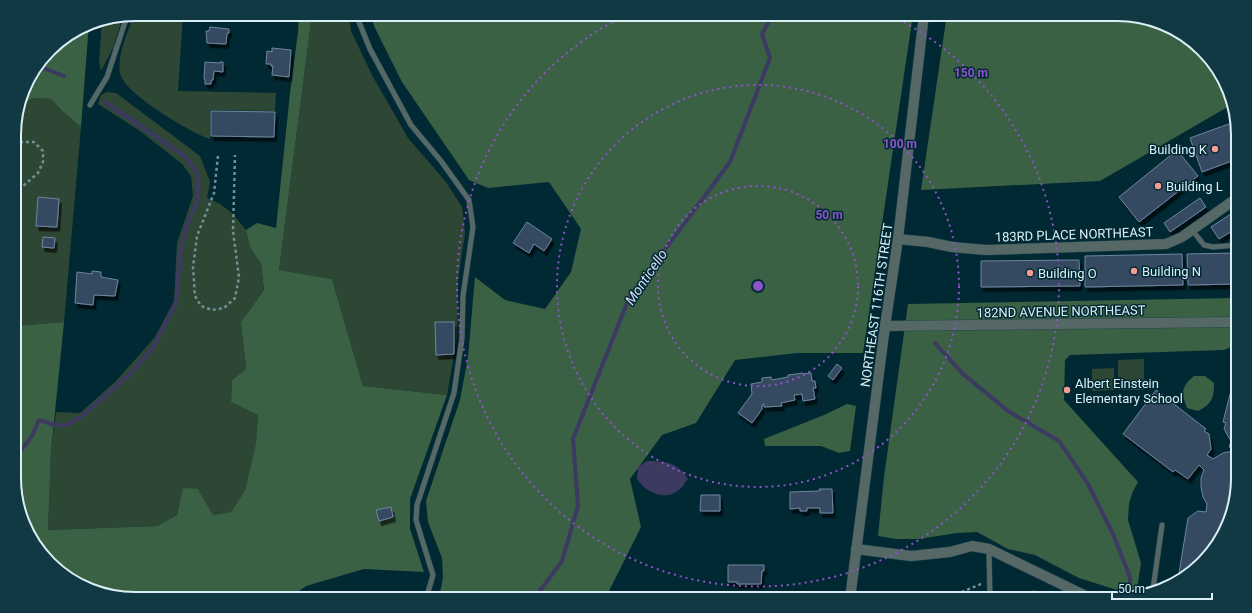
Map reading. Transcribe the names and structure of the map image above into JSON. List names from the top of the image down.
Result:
{
  "streets": {
    "street": ["183RD PLACE NORTHEAST", "NORTHEAST 116TH STREET", "182ND AVENUE NORTHEAST"]
  },
  "crossings": [
    ["183RD PLACE NORTHEAST", "NORTHEAST 116TH STREET"],
    ["NORTHEAST 116TH STREET", "182ND AVENUE NORTHEAST"]
  ],
  "water": ["Monticello"],
  "places": [
    "Building K",
    "Building L",
    "Building N",
    "Building O",
    "Albert Einstein Elementary School"
  ],
  "scale_bar": "50 m",
  "rings": ["150 m", "100 m", "50 m"]
}
